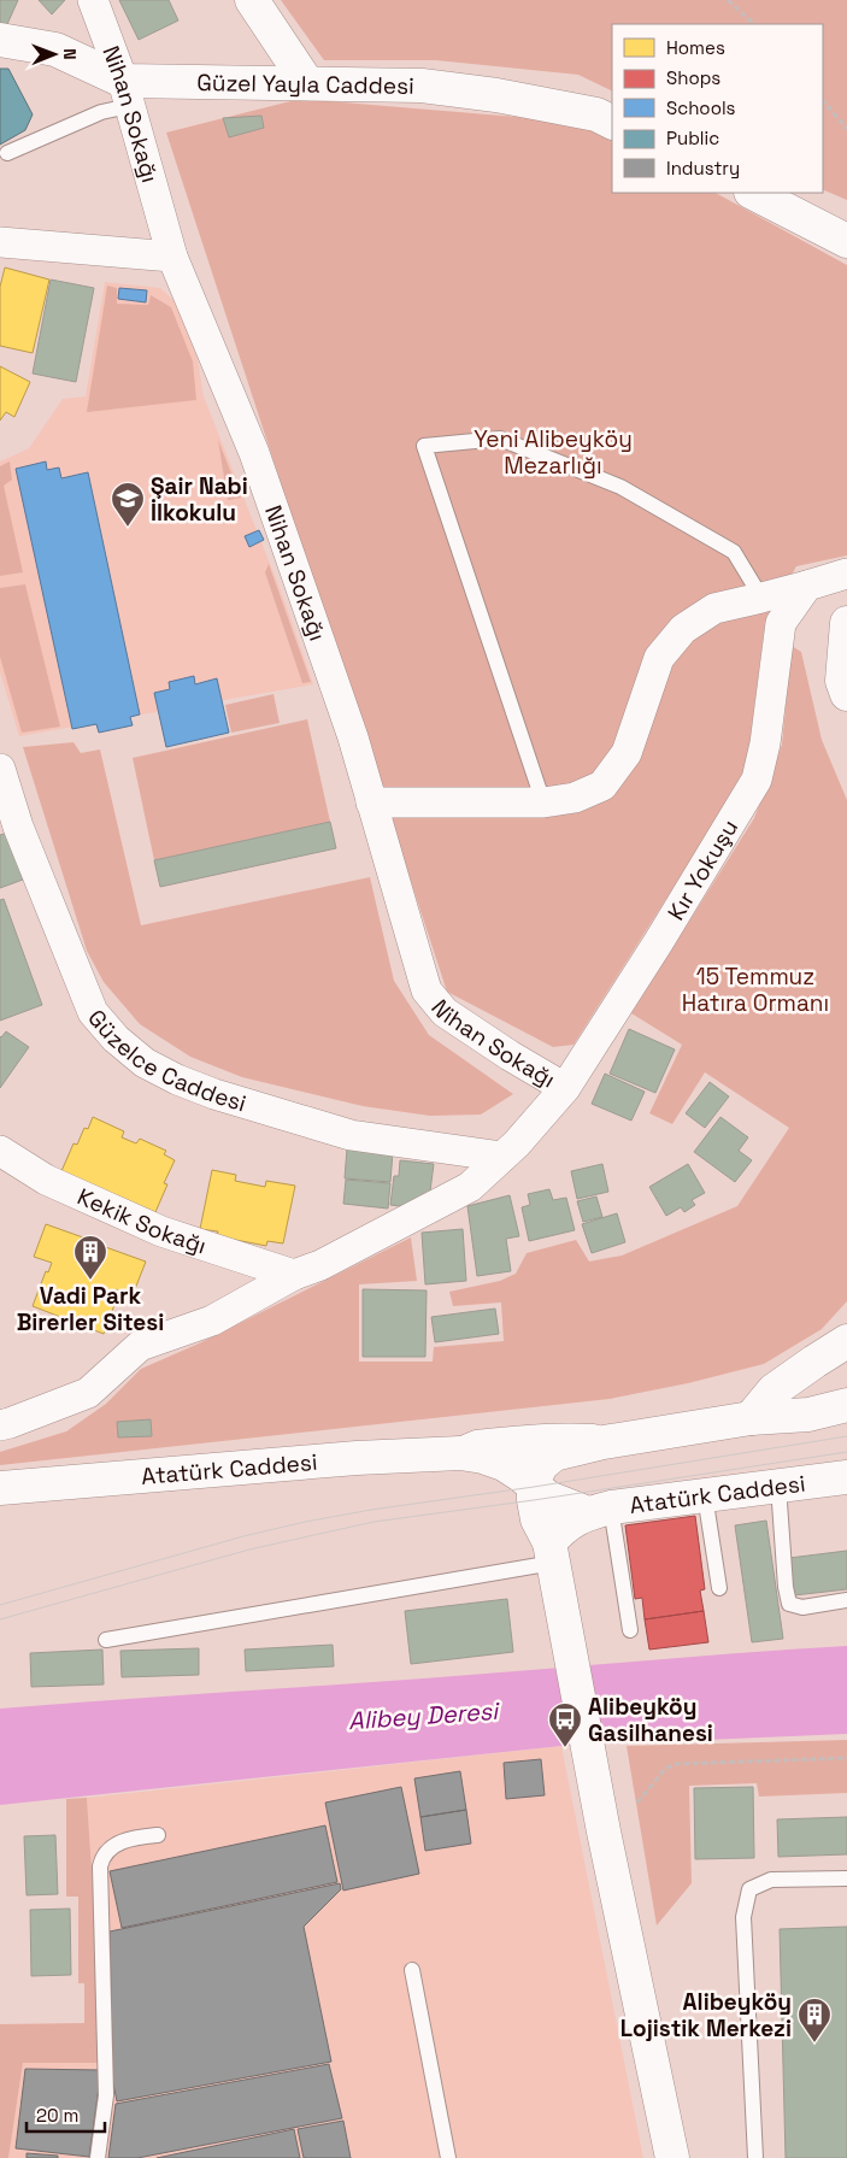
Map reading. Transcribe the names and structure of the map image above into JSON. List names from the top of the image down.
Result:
{
  "streets": {
    "main road": ["Güzel Yayla Caddesi", "Atatürk Caddesi"],
    "street": [
      "Nihan Sokağı",
      "Kır Yokuşu",
      "Güzelce Caddesi",
      "Kekik Sokağı"
    ]
  },
  "crossings": [
    ["Güzel Yayla Caddesi", "Nihan Sokağı"],
    ["Nihan Sokağı", "Kır Yokuşu"],
    ["Kır Yokuşu", "Güzelce Caddesi"],
    ["Kır Yokuşu", "Kekik Sokağı"]
  ],
  "water": ["Alibey Deresi"],
  "parks": ["Yeni Alibeyköy Mezarlığı", "15 Temmuz Hatıra Ormanı"],
  "places": {
    "school or university": ["Şair Nabi İlkokulu"],
    "building": ["Vadi Park Birerler Sitesi", "Alibeyköy Lojistik Merkezi"],
    "bus stop": ["Alibeyköy Gasilhanesi"]
  },
  "legend": [
    "Homes",
    "Shops",
    "Schools",
    "Public",
    "Industry"
  ],
  "scale_bar": "20 m",
  "north": "right"
}
